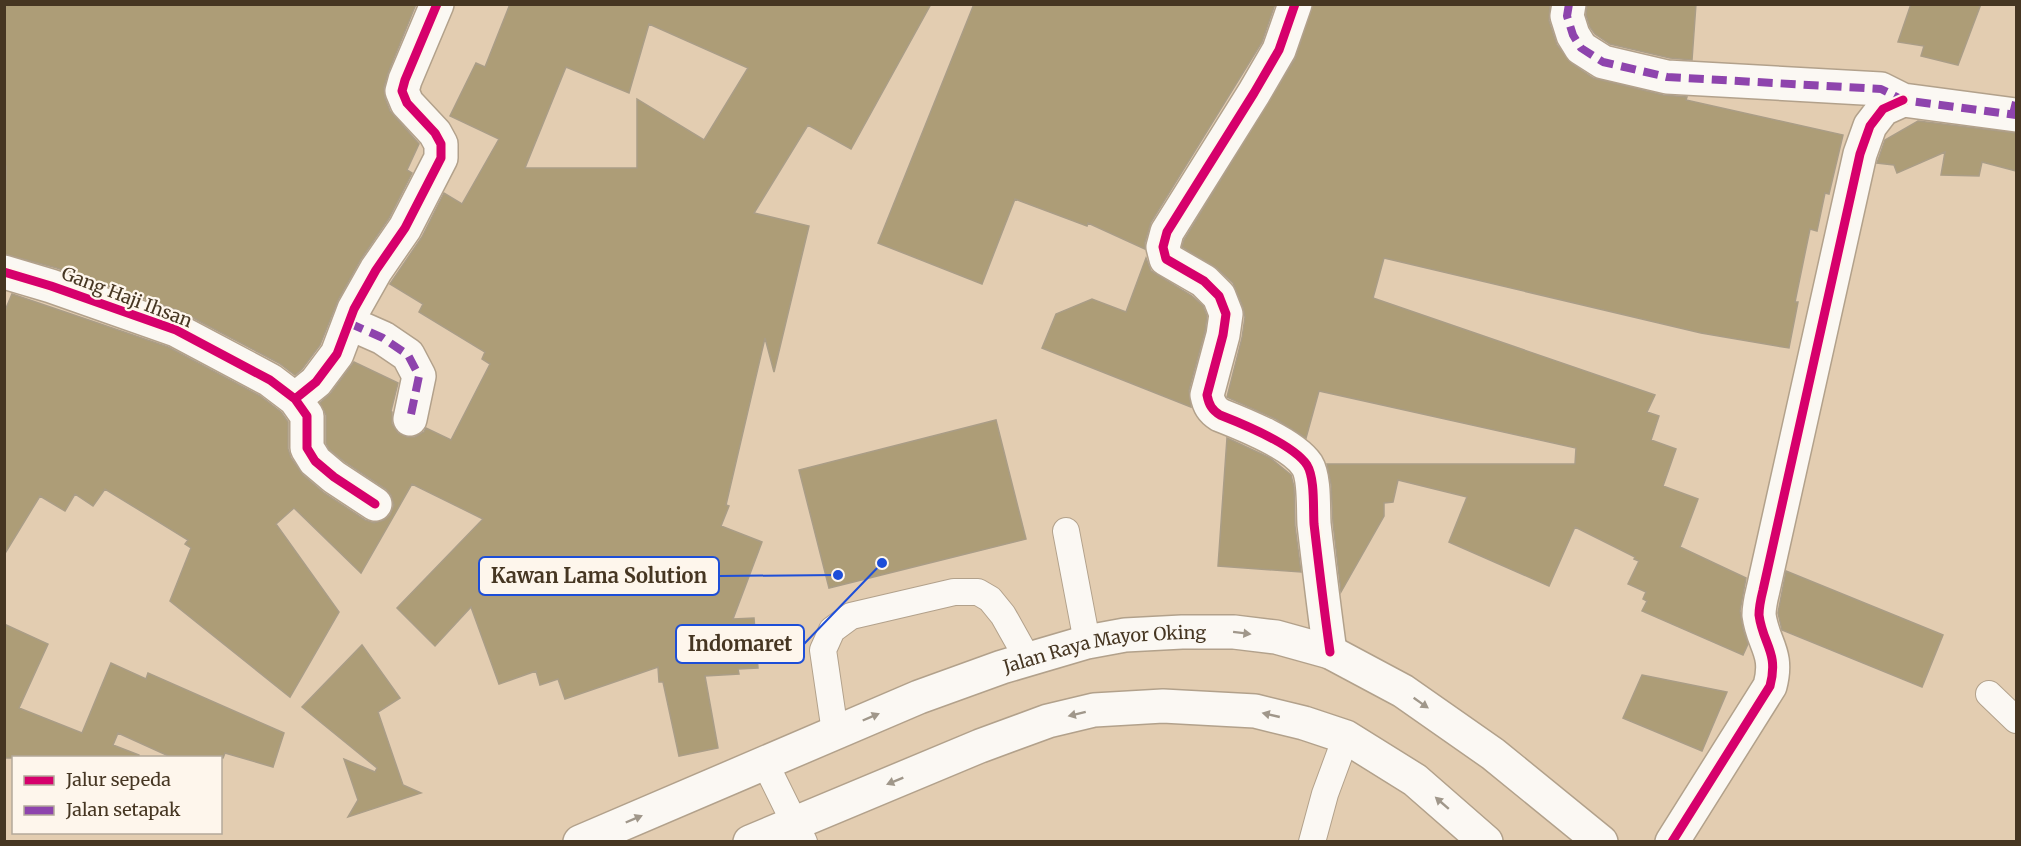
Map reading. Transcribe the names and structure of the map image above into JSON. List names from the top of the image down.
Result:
{
  "streets": {
    "street": ["Gang Haji Ihsan", "Jalan Raya Mayor Oking"]
  },
  "places": ["Indomaret", "Kawan Lama Solution"],
  "legend": ["Jalur sepeda", "Jalan setapak"]
}
